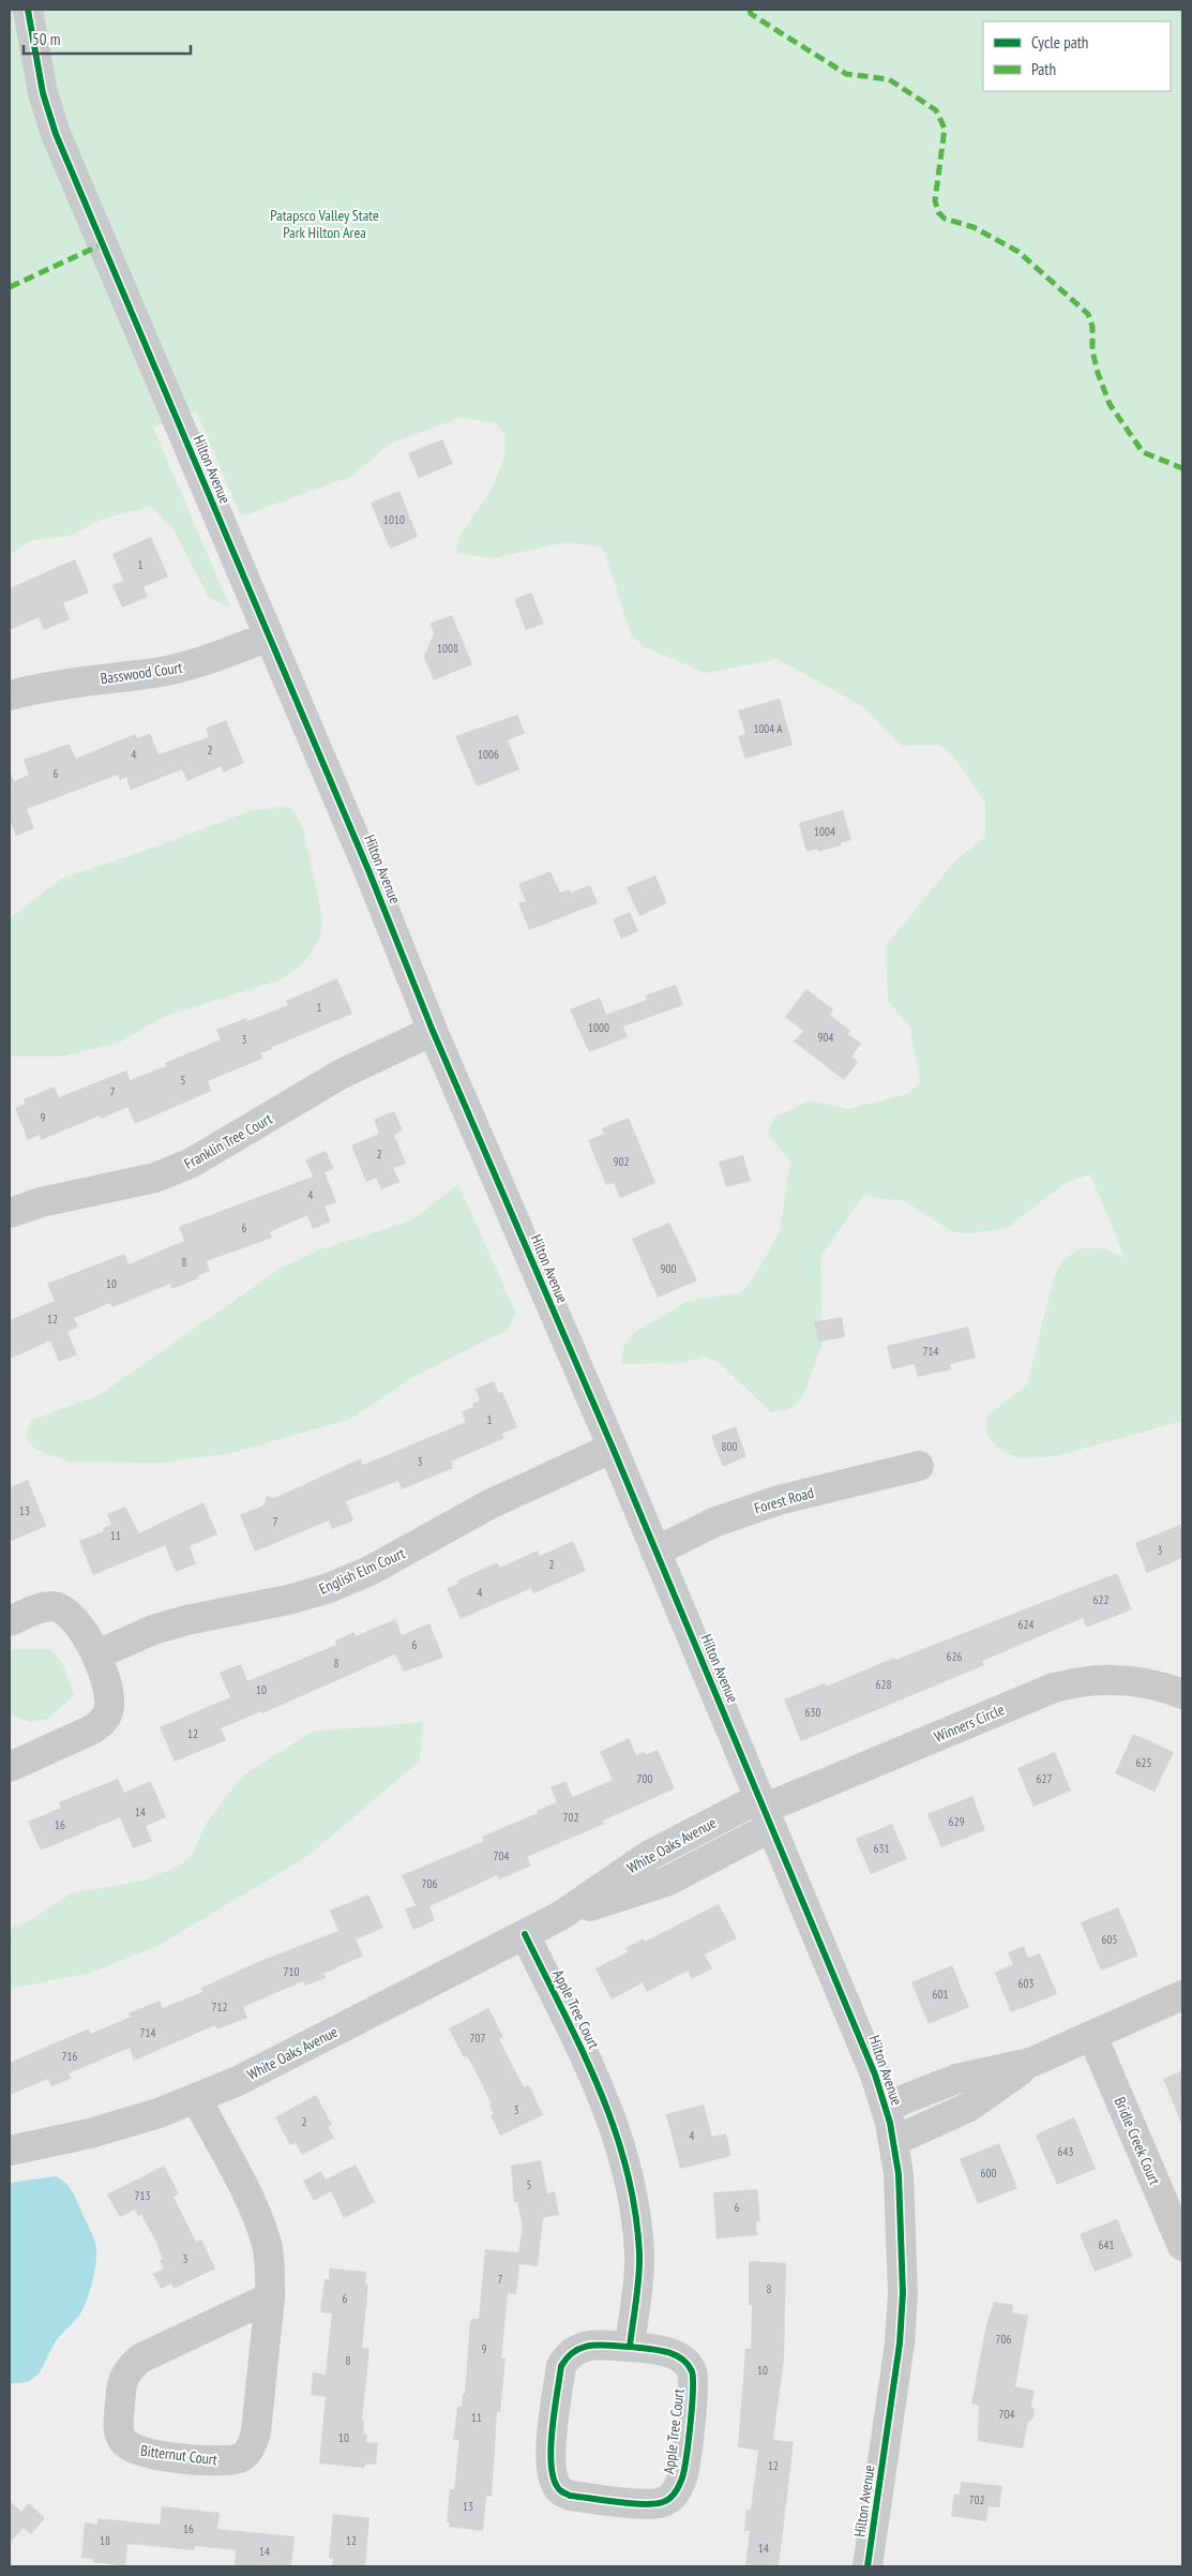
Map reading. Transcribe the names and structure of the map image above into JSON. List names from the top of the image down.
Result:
{
  "streets": {
    "street": [
      "Hilton Avenue",
      "Basswood Court",
      "Franklin Tree Court",
      "Forest Road",
      "English Elm Court",
      "Winners Circle",
      "White Oaks Avenue",
      "Apple Tree Court",
      "Bridle Creek Court",
      "Bitternut Court"
    ]
  },
  "crossings": [
    ["Hilton Avenue", "Basswood Court"],
    ["Hilton Avenue", "Franklin Tree Court"],
    ["Hilton Avenue", "Forest Road"],
    ["Hilton Avenue", "English Elm Court"],
    ["Hilton Avenue", "Winners Circle"],
    ["Hilton Avenue", "White Oaks Avenue"],
    ["Winners Circle", "White Oaks Avenue"],
    ["White Oaks Avenue", "Apple Tree Court"],
    ["White Oaks Avenue", "Bitternut Court"]
  ],
  "parks": ["Patapsco Valley State Park Hilton Area"],
  "house_numbers": [
    "1010",
    "1",
    "1008",
    "1004 A",
    "2",
    "4",
    "1006",
    "6",
    "1004",
    "1",
    "1000",
    "904",
    "3",
    "5",
    "7",
    "9",
    "2",
    "902",
    "4",
    "6",
    "8",
    "900",
    "10",
    "12",
    "714",
    "1",
    "800",
    "3",
    "13",
    "7",
    "11",
    "3",
    "2",
    "4",
    "622",
    "624",
    "6",
    "626",
    "8",
    "628",
    "10",
    "630",
    "12",
    "625",
    "700",
    "627",
    "14",
    "702",
    "629",
    "16",
    "631",
    "704",
    "706",
    "605",
    "710",
    "603",
    "601",
    "712",
    "714",
    "707",
    "716",
    "3",
    "2",
    "4",
    "643",
    "600",
    "5",
    "713",
    "6",
    "641",
    "3",
    "7",
    "8",
    "6",
    "706",
    "9",
    "8",
    "10",
    "704",
    "11",
    "10",
    "12",
    "702",
    "13",
    "16",
    "18",
    "12",
    "14",
    "14"
  ],
  "legend": ["Cycle path", "Path"],
  "scale_bar": "50 m"
}
